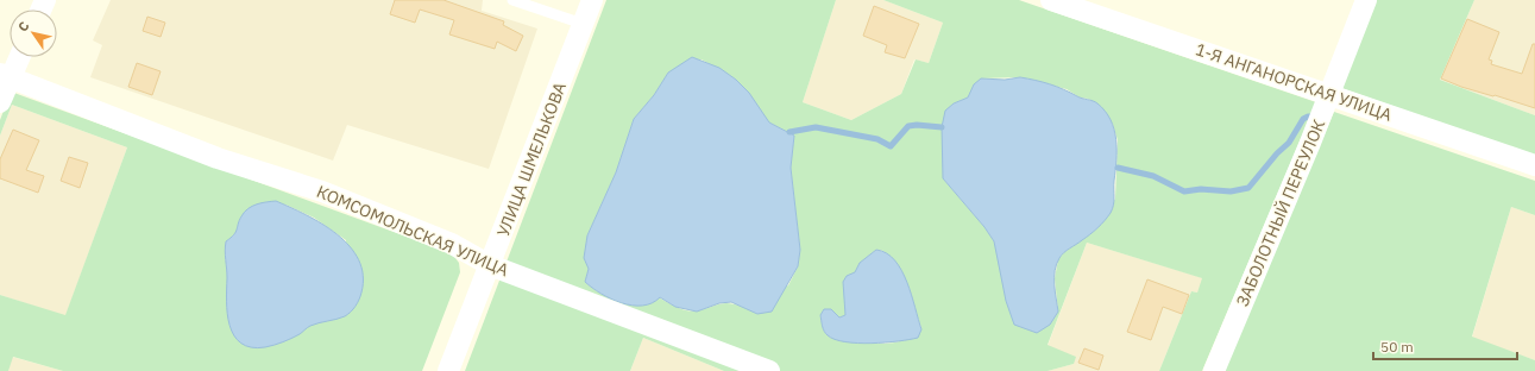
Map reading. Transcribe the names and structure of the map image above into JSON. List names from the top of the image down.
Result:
{
  "streets": {
    "street": [
      "1-Я АНГАНОРСКАЯ УЛИЦА",
      "УЛИЦА ШМЕЛЬКОВА",
      "ЗАБОЛОТНЫЙ ПЕРЕУЛОК",
      "КОМСОМОЛЬСКАЯ УЛИЦА"
    ]
  },
  "crossings": [
    ["1-Я АНГАНОРСКАЯ УЛИЦА", "ЗАБОЛОТНЫЙ ПЕРЕУЛОК"],
    ["УЛИЦА ШМЕЛЬКОВА", "КОМСОМОЛЬСКАЯ УЛИЦА"]
  ],
  "scale_bar": "50 m",
  "north": "top left"
}
